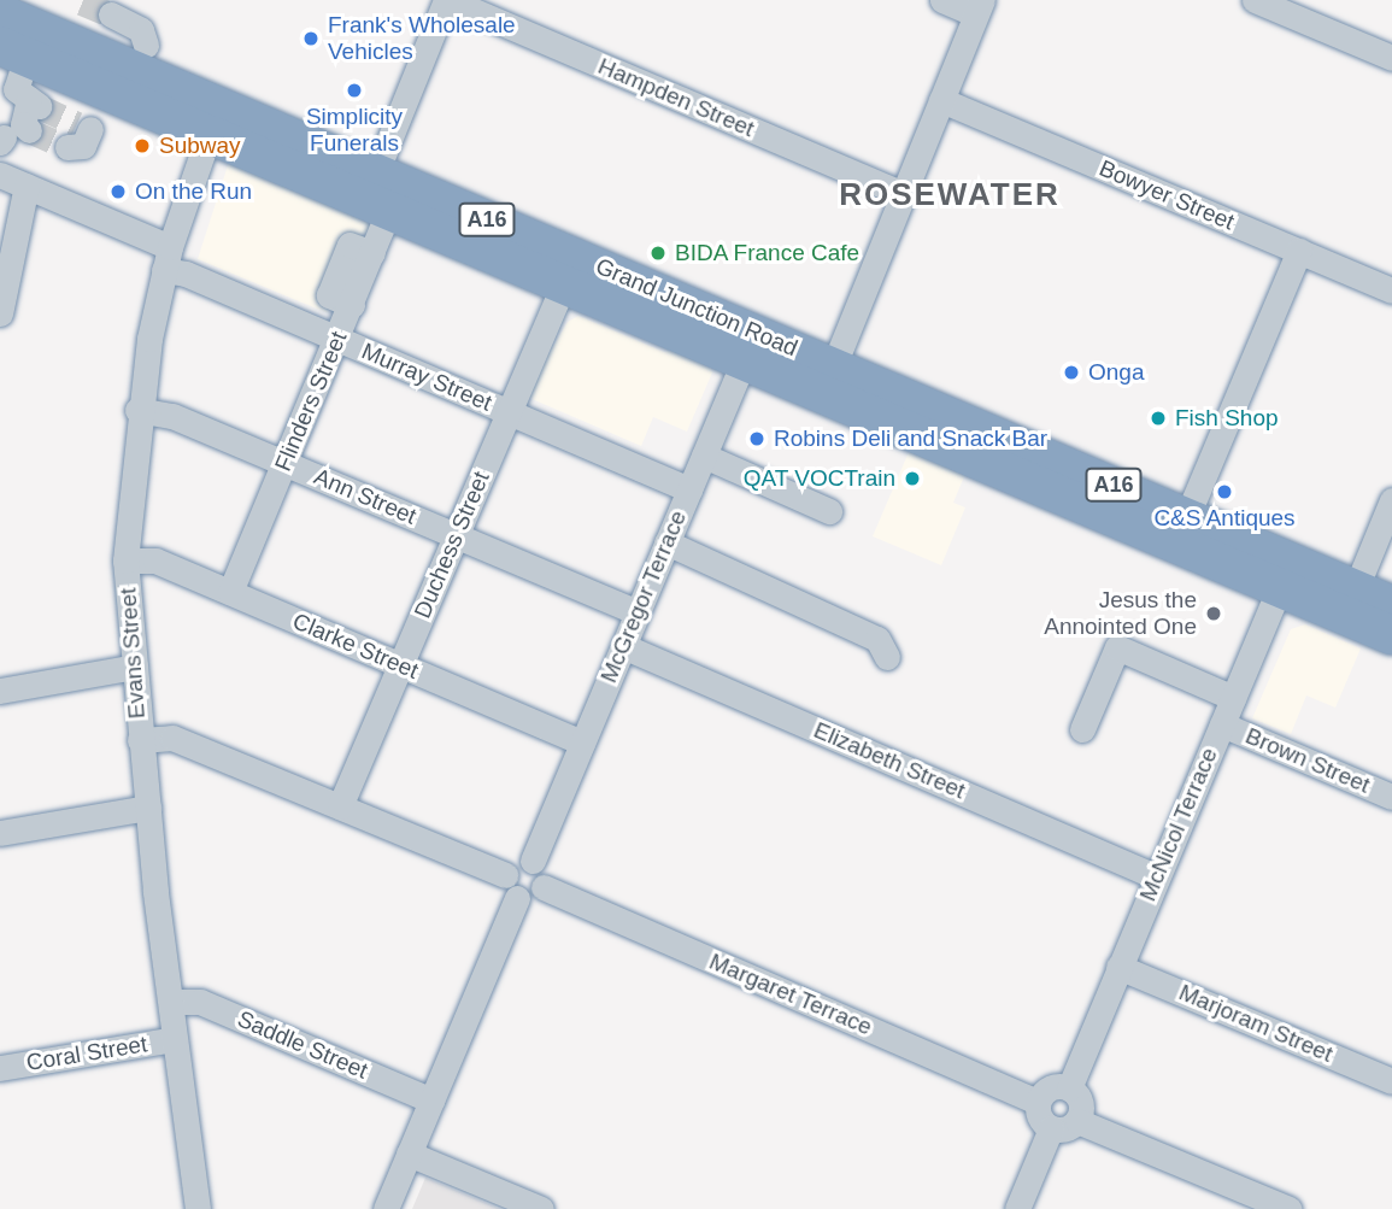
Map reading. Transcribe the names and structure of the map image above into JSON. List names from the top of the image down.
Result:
{
  "streets": {
    "highway": ["A16", "Grand Junction Road"],
    "street": [
      "Hampden Street",
      "Bowyer Street",
      "Murray Street",
      "Flinders Street",
      "Ann Street",
      "Duchess Street",
      "McGregor Terrace",
      "Clarke Street",
      "Evans Street",
      "Elizabeth Street",
      "Brown Street",
      "McNicol Terrace",
      "Margaret Terrace",
      "Marjoram Street",
      "Saddle Street",
      "Coral Street"
    ]
  },
  "crossings": [
    ["Grand Junction Road", "Flinders Street"],
    ["Grand Junction Road", "Duchess Street"],
    ["Grand Junction Road", "McGregor Terrace"],
    ["Grand Junction Road", "Evans Street"],
    ["Grand Junction Road", "McNicol Terrace"],
    ["Murray Street", "Flinders Street"],
    ["Murray Street", "Duchess Street"],
    ["Murray Street", "McGregor Terrace"],
    ["Murray Street", "Evans Street"],
    ["Flinders Street", "Ann Street"],
    ["Flinders Street", "Clarke Street"],
    ["Ann Street", "Duchess Street"],
    ["Ann Street", "McGregor Terrace"],
    ["Ann Street", "Evans Street"],
    ["Duchess Street", "Clarke Street"],
    ["McGregor Terrace", "Clarke Street"],
    ["McGregor Terrace", "Elizabeth Street"],
    ["McGregor Terrace", "Margaret Terrace"],
    ["Clarke Street", "Evans Street"],
    ["Evans Street", "Saddle Street"],
    ["Evans Street", "Coral Street"],
    ["Elizabeth Street", "McNicol Terrace"],
    ["Brown Street", "McNicol Terrace"],
    ["McNicol Terrace", "Margaret Terrace"],
    ["McNicol Terrace", "Marjoram Street"]
  ],
  "districts": ["ROSEWATER"],
  "places": [
    "Frank's Wholesale Vehicles",
    "Simplicity Funerals",
    "Subway",
    "On the Run",
    "BIDA France Cafe",
    "Onga",
    "Fish Shop",
    "Robins Deli and Snack Bar",
    "QAT VOCTrain",
    "C&S Antiques",
    "Jesus the Annointed One"
  ]
}
